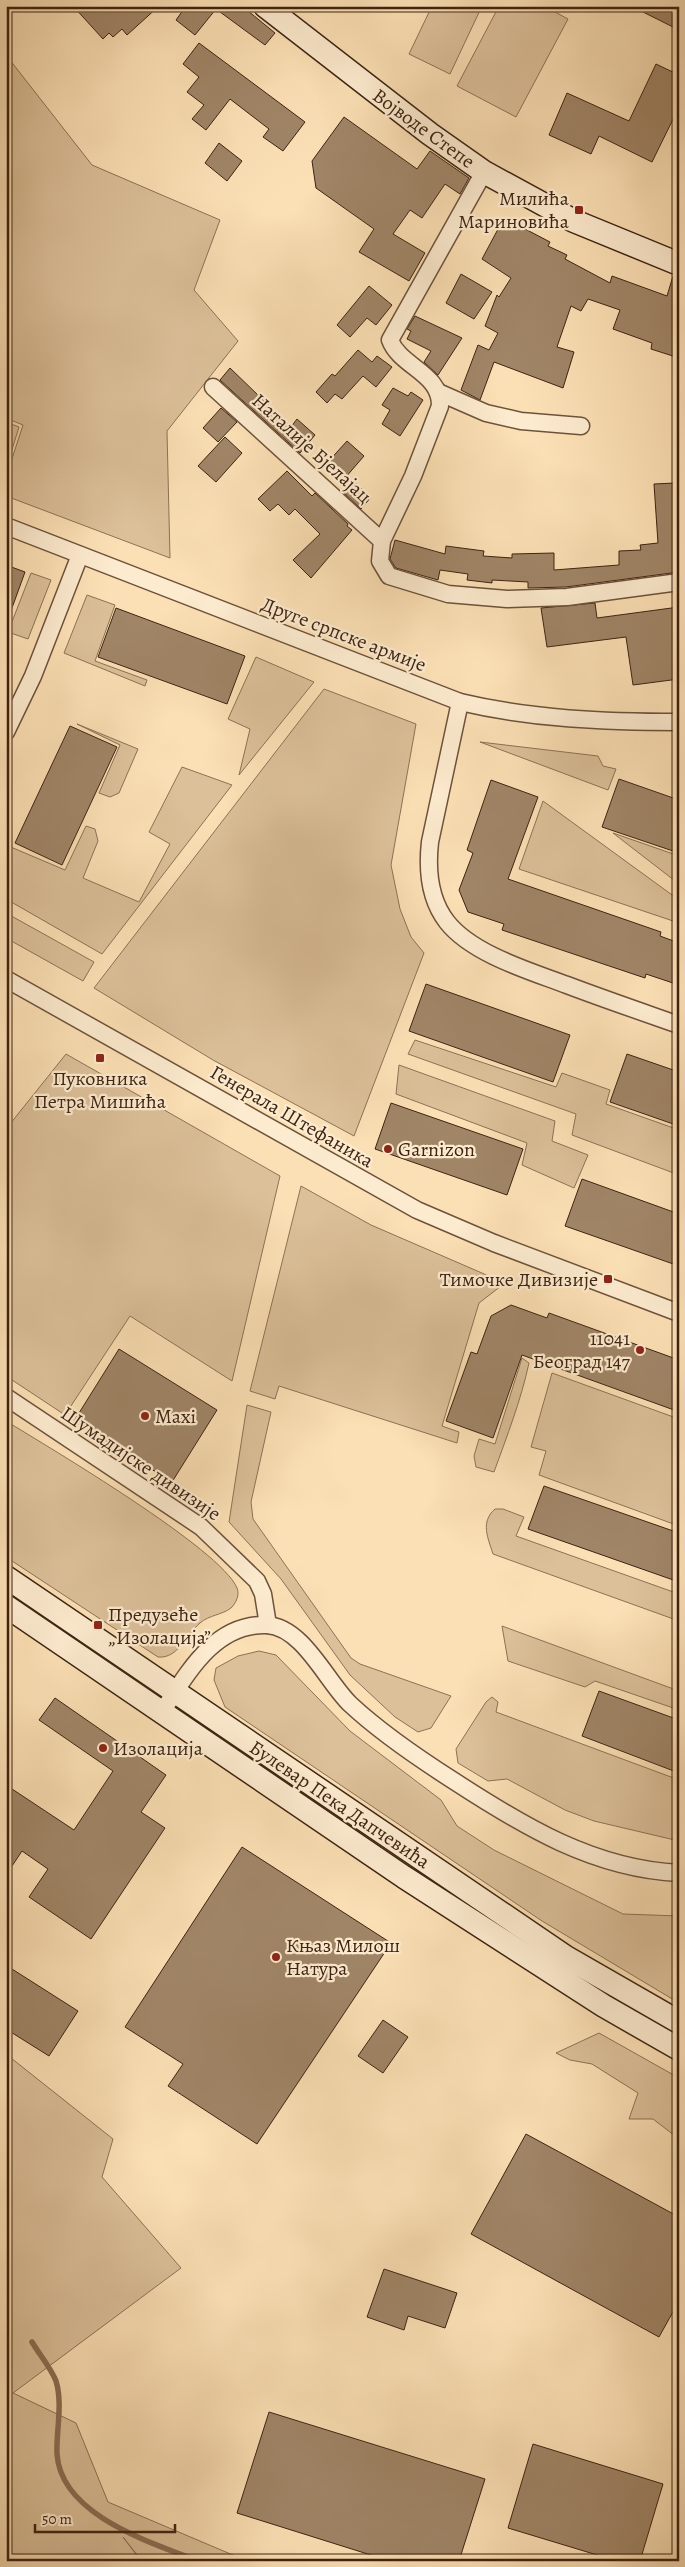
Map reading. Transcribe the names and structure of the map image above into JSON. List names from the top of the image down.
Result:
{
  "streets": {
    "street": [
      "Војводе Степе",
      "Наталије Бјелајац",
      "Друге српске армије",
      "Генерала Штефаника",
      "Шумадијске дивизије",
      "Булевар Пека Дапчевића"
    ]
  },
  "places": {
    "transit": [
      "Милића Мариновића",
      "Пуковника Петра Мишића",
      "Тимочке Дивизије",
      "Предузеће „Изолација”"
    ],
    "other": [
      "Garnizon",
      "11041 Београд 147",
      "Maxi",
      "Изолација",
      "Књаз Милош Натура"
    ]
  },
  "scale_bar": "50 m"
}
